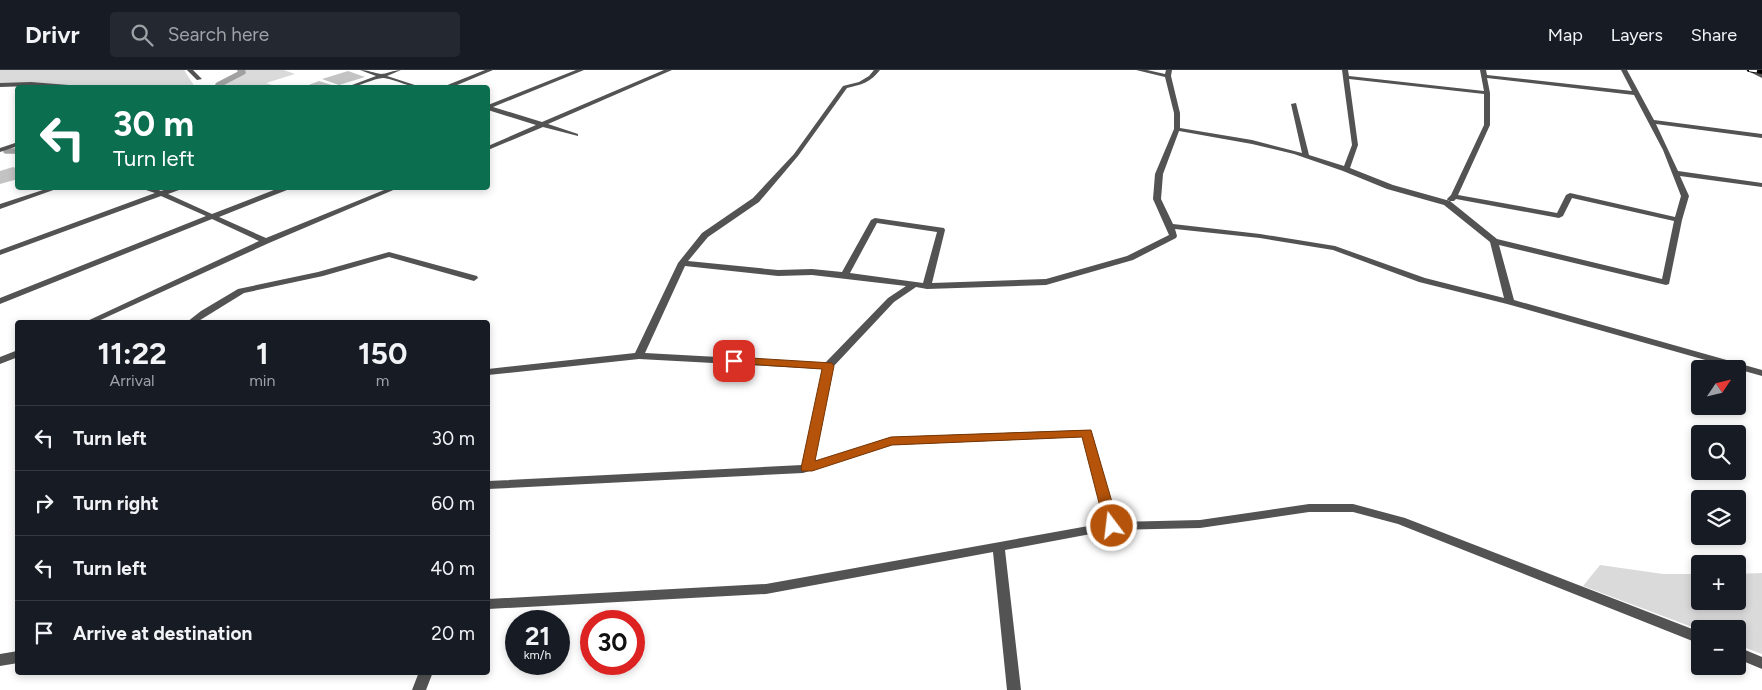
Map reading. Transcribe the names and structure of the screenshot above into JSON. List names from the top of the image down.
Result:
{
  "north": "top right",
  "page": {
    "header": "Drivr",
    "search": "Search here",
    "nav": ["Map", "Layers", "Share"],
    "turn": ["30 m", "Turn left"],
    "eta": [
      "11:22",
      "Arrival",
      "1",
      "min",
      "150",
      "m"
    ],
    "map_buttons": ["+", "−"],
    "list": [
      {
        "name": "Turn left",
        "value": "30 m"
      },
      {
        "name": "Turn right",
        "value": "60 m"
      },
      {
        "name": "Turn left",
        "value": "40 m"
      },
      {
        "name": "Arrive at destination",
        "value": "20 m"
      }
    ],
    "speed": "21 km/h",
    "limit": "30"
  }
}
